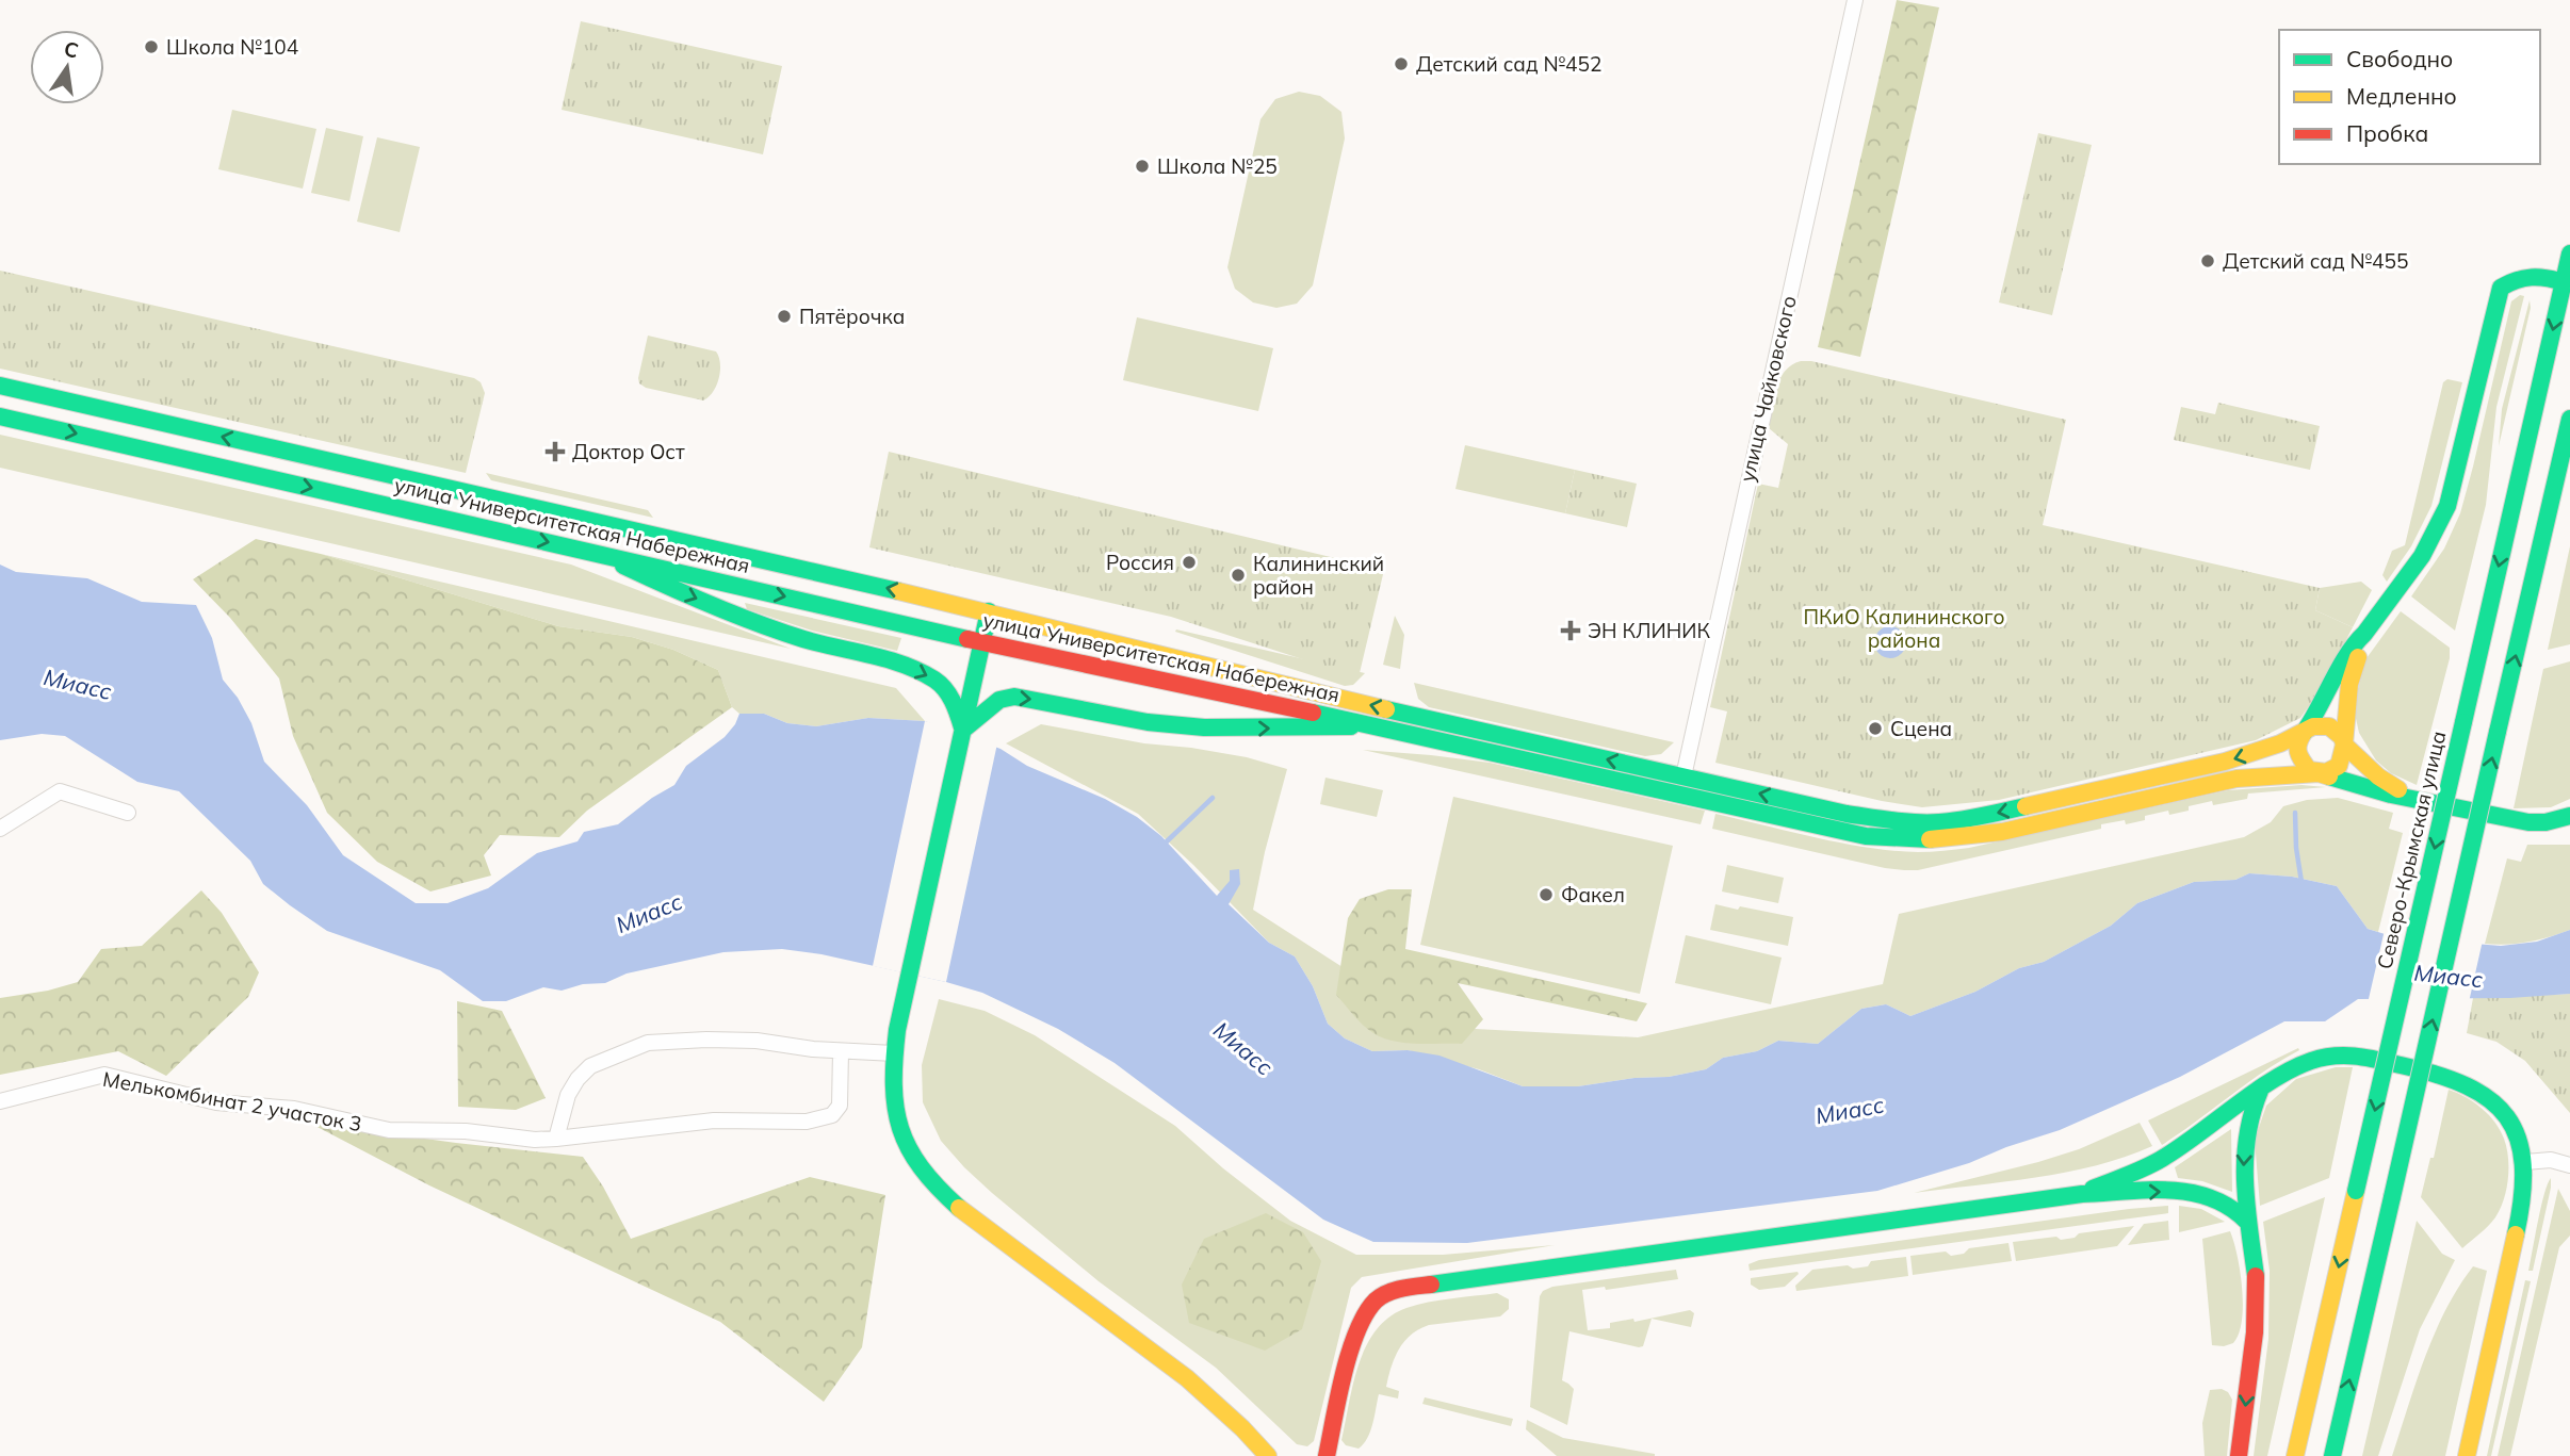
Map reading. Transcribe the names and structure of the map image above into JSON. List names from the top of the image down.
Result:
{
  "streets": {
    "main road": ["улица Университетская Набережная", "Северо-Крымская улица"],
    "street": ["улица Чайковского", "Мелькомбинат 2 участок 3"]
  },
  "crossings": [
    ["улица Чайковского", "улица Университетская Набережная"]
  ],
  "water": ["Миасс"],
  "parks": ["ПКиО Калининского района"],
  "places": {
    "other": [
      "Школа №104",
      "Детский сад №452",
      "Школа №25",
      "Детский сад №455",
      "Пятёрочка",
      "Россия",
      "Калининский район",
      "Сцена",
      "Факел"
    ],
    "health": ["Доктор Ост", "ЭН КЛИНИК"]
  },
  "legend": ["Свободно", "Медленно", "Пробка"],
  "north": "top"
}
